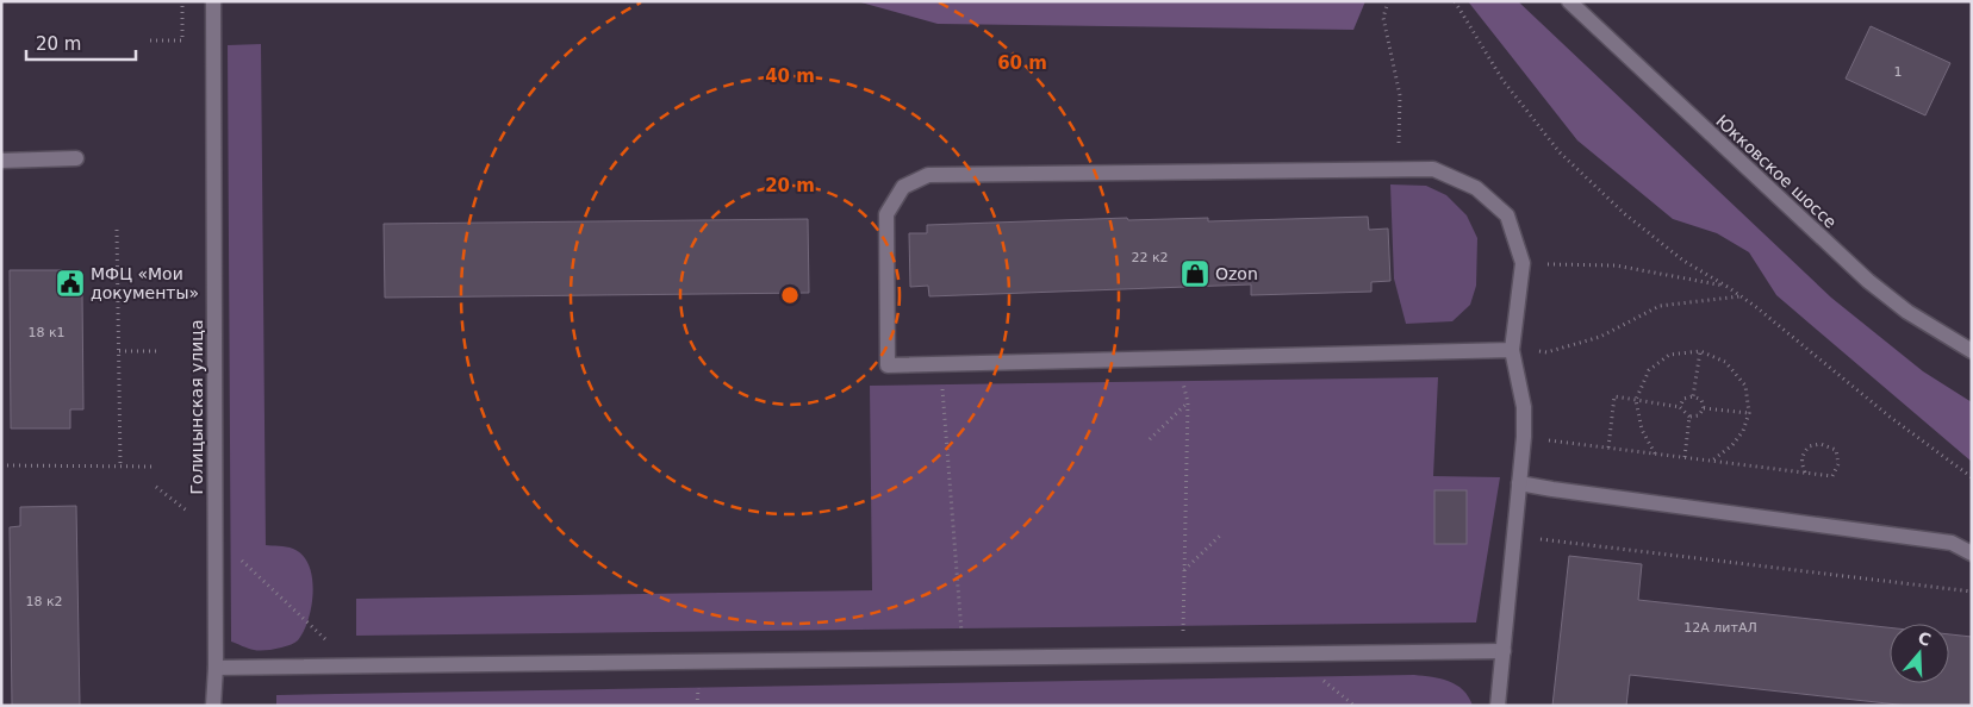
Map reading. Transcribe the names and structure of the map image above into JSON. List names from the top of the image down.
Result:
{
  "streets": {
    "street": ["Юкковское шоссе", "Голицынская улица"]
  },
  "places": {
    "shop": ["Ozon"],
    "public building": ["МФЦ «Мои документы»"]
  },
  "house_numbers": [
    "1",
    "22 к2",
    "18 к1",
    "18 к2",
    "12А литАЛ"
  ],
  "scale_bar": "20 m",
  "north": "top",
  "rings": ["60 m", "40 m", "20 m"]
}
